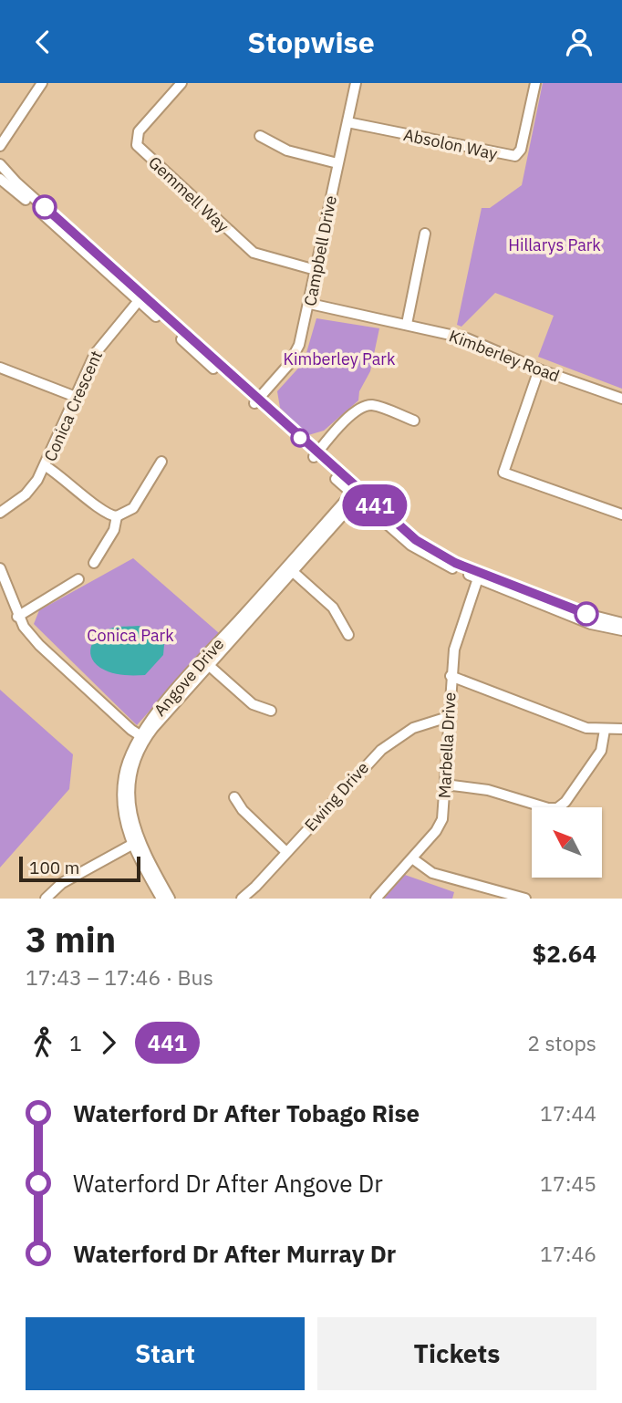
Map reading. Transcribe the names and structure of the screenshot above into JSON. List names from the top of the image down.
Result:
{
  "streets": {
    "street": [
      "Absolon Way",
      "Gemmell Way",
      "Campbell Drive",
      "Kimberley Road",
      "Conica Crescent",
      "Angove Drive",
      "Marbella Drive",
      "Ewing Drive"
    ]
  },
  "crossings": [
    ["Absolon Way", "Campbell Drive"],
    ["Gemmell Way", "Campbell Drive"],
    ["Campbell Drive", "Kimberley Road"],
    ["Marbella Drive", "Ewing Drive"]
  ],
  "parks": ["Hillarys Park", "Kimberley Park", "Conica Park"],
  "lines": ["bus line 441"],
  "scale_bar": "100 m",
  "north": "top left",
  "page": {
    "header": "Stopwise",
    "on_map": "441",
    "scale": "100 m",
    "heading": ["3 min", "17:43 – 17:46 · Bus", "$2.64"],
    "legs": ["1", "441", "2 stops"],
    "list": [
      {
        "name": "Waterford Dr After Tobago Rise",
        "value": "17:44"
      },
      {
        "name": "Waterford Dr After Angove Dr",
        "value": "17:45"
      },
      {
        "name": "Waterford Dr After Murray Dr",
        "value": "17:46"
      }
    ],
    "buttons": ["Start", "Tickets"]
  }
}
